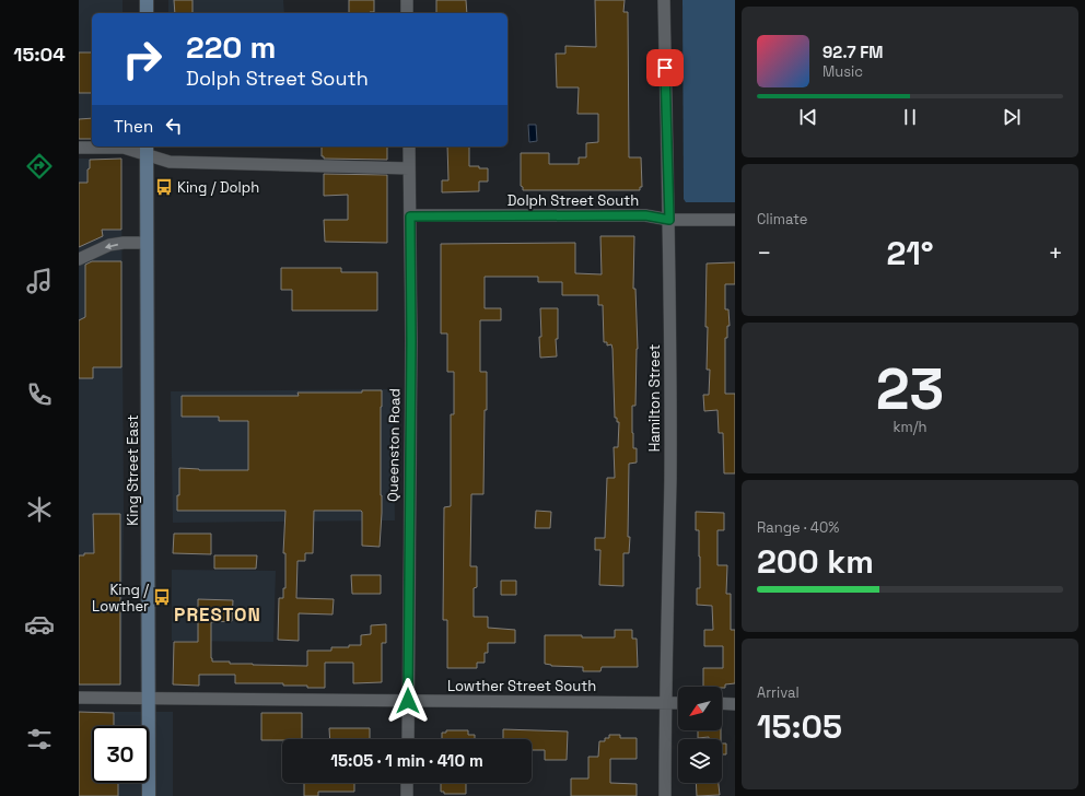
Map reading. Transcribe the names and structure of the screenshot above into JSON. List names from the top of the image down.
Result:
{
  "streets": {
    "main road": ["King Street East"],
    "street": [
      "Dolph Street South",
      "Hamilton Street",
      "Queenston Road",
      "Lowther Street South"
    ]
  },
  "crossings": [
    ["Dolph Street South", "Hamilton Street"],
    ["Dolph Street South", "Queenston Road"],
    ["Hamilton Street", "Lowther Street South"],
    ["Queenston Road", "Lowther Street South"],
    ["King Street East", "Lowther Street South"]
  ],
  "districts": ["PRESTON"],
  "places": {
    "bus stop": ["King / Dolph", "King / Lowther"]
  },
  "north": "bottom left",
  "page": {
    "tabs": "15:04",
    "turn": ["220 m", "Dolph Street South"],
    "song": ["92.7 FM", "Music"],
    "then": "Then",
    "tile": [
      "Climate",
      ["23", "km/h"],
      ["Range · 40%", "200 km"],
      ["Arrival", "15:05"]
    ],
    "heat": ["−", "21°", "+"],
    "limit": "30",
    "trip": "15:05 · 1 min · 410 m"
  }
}
